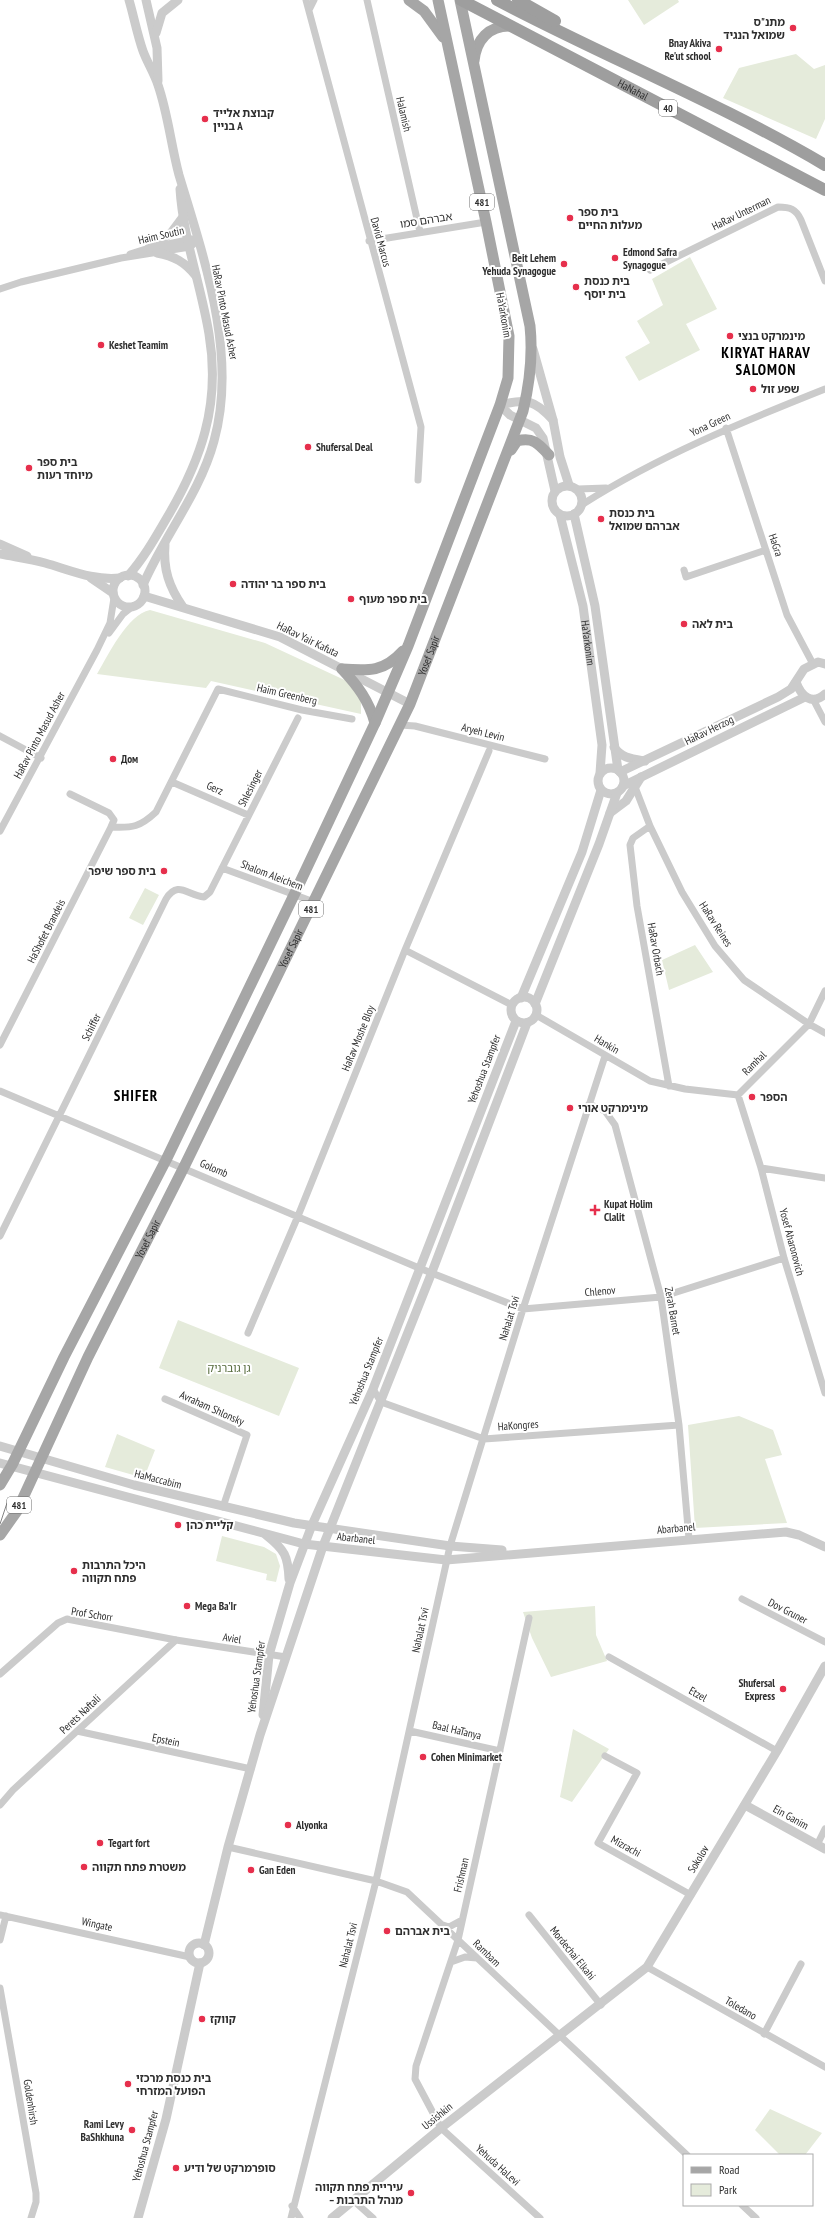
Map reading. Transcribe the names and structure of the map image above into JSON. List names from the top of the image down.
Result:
{
  "streets": {
    "highway": ["HaNahal", "40"],
    "main road": ["481", "HaYarkonim", "Yosef Sapir"],
    "street": [
      "Halamish",
      "HaRav Unterman",
      "אברהם סמו",
      "Haim Soutin",
      "David Marcus",
      "HaRav Pinto Masud Asher",
      "Yona Green",
      "HaGra",
      "HaRav Yair Kafuta",
      "Haim Greenberg",
      "HaRav Herzog",
      "Aryeh Levin",
      "Gerz",
      "Shlesinger",
      "Shalom Aleichem",
      "HaRav Reines",
      "HaShofet Brandeis",
      "HaRav Orbach",
      "Schiffer",
      "HaRav Moshe Bloy",
      "Hankin",
      "Ramhal",
      "Yehoshua Stampfer",
      "Golomb",
      "Yosef Aharonovich",
      "Chlenov",
      "Zerah Barnet",
      "Nahalat Tsvi",
      "Avraham Shlonsky",
      "HaKongres",
      "HaMaccabim",
      "Abarbanel",
      "Dov Gruner",
      "Prof Schorr",
      "Aviel",
      "Etzel",
      "Perets Naftali",
      "Baal HaTanya",
      "Epstein",
      "Ein Ganim",
      "Mizrachi",
      "Sokolov",
      "Frishman",
      "Wingate",
      "Rambam",
      "Mordechai Elkahi",
      "Toledano",
      "Goldenhirsh",
      "Ussishkin",
      "Yehuda HaLevi"
    ]
  },
  "crossings": [
    ["HaNahal", "40"],
    ["HaNahal", "HaYarkonim"],
    ["Halamish", "אברהם סמו"],
    ["481", "Yosef Sapir"],
    ["481", "HaMaccabim"],
    ["אברהם סמו", "David Marcus"],
    ["אברהם סמו", "HaYarkonim"],
    ["Haim Soutin", "HaRav Pinto Masud Asher"],
    ["HaRav Pinto Masud Asher", "HaRav Yair Kafuta"],
    ["HaYarkonim", "Yona Green"],
    ["HaYarkonim", "Yosef Sapir"],
    ["HaYarkonim", "HaRav Herzog"],
    ["Yona Green", "HaGra"],
    ["HaGra", "HaRav Herzog"],
    ["HaRav Yair Kafuta", "Yosef Sapir"],
    ["Yosef Sapir", "Aryeh Levin"],
    ["Yosef Sapir", "Shalom Aleichem"],
    ["Yosef Sapir", "Golomb"],
    ["Yosef Sapir", "HaMaccabim"],
    ["Haim Greenberg", "Gerz"],
    ["Gerz", "Shlesinger"],
    ["Shlesinger", "Shalom Aleichem"],
    ["Shlesinger", "Schiffer"],
    ["Shalom Aleichem", "Schiffer"],
    ["HaRav Reines", "HaRav Orbach"],
    ["HaRav Reines", "Ramhal"],
    ["HaRav Orbach", "Hankin"],
    ["Schiffer", "Golomb"],
    ["HaRav Moshe Bloy", "Golomb"],
    ["Hankin", "Yehoshua Stampfer"],
    ["Hankin", "Nahalat Tsvi"],
    ["Ramhal", "Yosef Aharonovich"],
    ["Yehoshua Stampfer", "Golomb"],
    ["Yehoshua Stampfer", "Chlenov"],
    ["Yehoshua Stampfer", "HaKongres"],
    ["Yehoshua Stampfer", "HaMaccabim"],
    ["Yehoshua Stampfer", "Abarbanel"],
    ["Yehoshua Stampfer", "Aviel"],
    ["Yehoshua Stampfer", "Epstein"],
    ["Yehoshua Stampfer", "Wingate"],
    ["Yehoshua Stampfer", "Rambam"],
    ["Golomb", "Chlenov"],
    ["Yosef Aharonovich", "Chlenov"],
    ["Chlenov", "Zerah Barnet"],
    ["Chlenov", "Nahalat Tsvi"],
    ["Zerah Barnet", "Nahalat Tsvi"],
    ["Zerah Barnet", "HaKongres"],
    ["Zerah Barnet", "Abarbanel"],
    ["Nahalat Tsvi", "HaKongres"],
    ["Nahalat Tsvi", "Abarbanel"],
    ["Nahalat Tsvi", "Baal HaTanya"],
    ["Nahalat Tsvi", "Rambam"],
    ["Avraham Shlonsky", "HaMaccabim"],
    ["HaMaccabim", "Abarbanel"],
    ["Prof Schorr", "Aviel"],
    ["Prof Schorr", "Perets Naftali"],
    ["Aviel", "Perets Naftali"],
    ["Etzel", "Sokolov"],
    ["Perets Naftali", "Epstein"],
    ["Baal HaTanya", "Frishman"],
    ["Ein Ganim", "Sokolov"],
    ["Mizrachi", "Sokolov"],
    ["Sokolov", "Rambam"],
    ["Sokolov", "Mordechai Elkahi"],
    ["Sokolov", "Toledano"],
    ["Sokolov", "Ussishkin"],
    ["Frishman", "Rambam"],
    ["Frishman", "Ussishkin"],
    ["Frishman", "Yehuda HaLevi"],
    ["Rambam", "Ussishkin"],
    ["Ussishkin", "Yehuda HaLevi"]
  ],
  "districts": ["KIRYAT HARAV SALOMON", "SHIFER"],
  "parks": ["גן גוברניק"],
  "places": {
    "other": [
      "מתנ\"ס שמואל הנגיד",
      "Bnay Akiva Re'ut school",
      "קבוצת אלייד בניין A",
      "בית ספר מעלות החיים",
      "Edmond Safra Synagogue",
      "Beit Lehem Yehuda Synagogue",
      "בית כנסת בית יוסף",
      "מינמרקט בנצי",
      "Keshet Teamim",
      "שפע זול",
      "Shufersal Deal",
      "בית ספר מיוחד רעות",
      "בית כנסת אברהם שמואל",
      "בית ספר בר יהודה",
      "בית ספר מעוף",
      "בית לאה",
      "Дом",
      "בית ספר שיפר",
      "הספר",
      "מינימרקט אורי",
      "קליית כהן",
      "היכל התרבות פתח תקווה",
      "Mega Ba'Ir",
      "Shufersal Express",
      "Cohen Minimarket",
      "Alyonka",
      "Tegart fort",
      "משטרת פתח תקווה",
      "Gan Eden",
      "בית אברהם",
      "קווקז",
      "בית כנסת מרכזי הפועל המזרחי",
      "Rami Levy BaShkhuna",
      "סופרמרקט של ודיע",
      "עיריית פתח תקווה – מנהל התרבות"
    ],
    "health": ["Kupat Holim Clalit"]
  },
  "legend": ["Road", "Park"]
}
